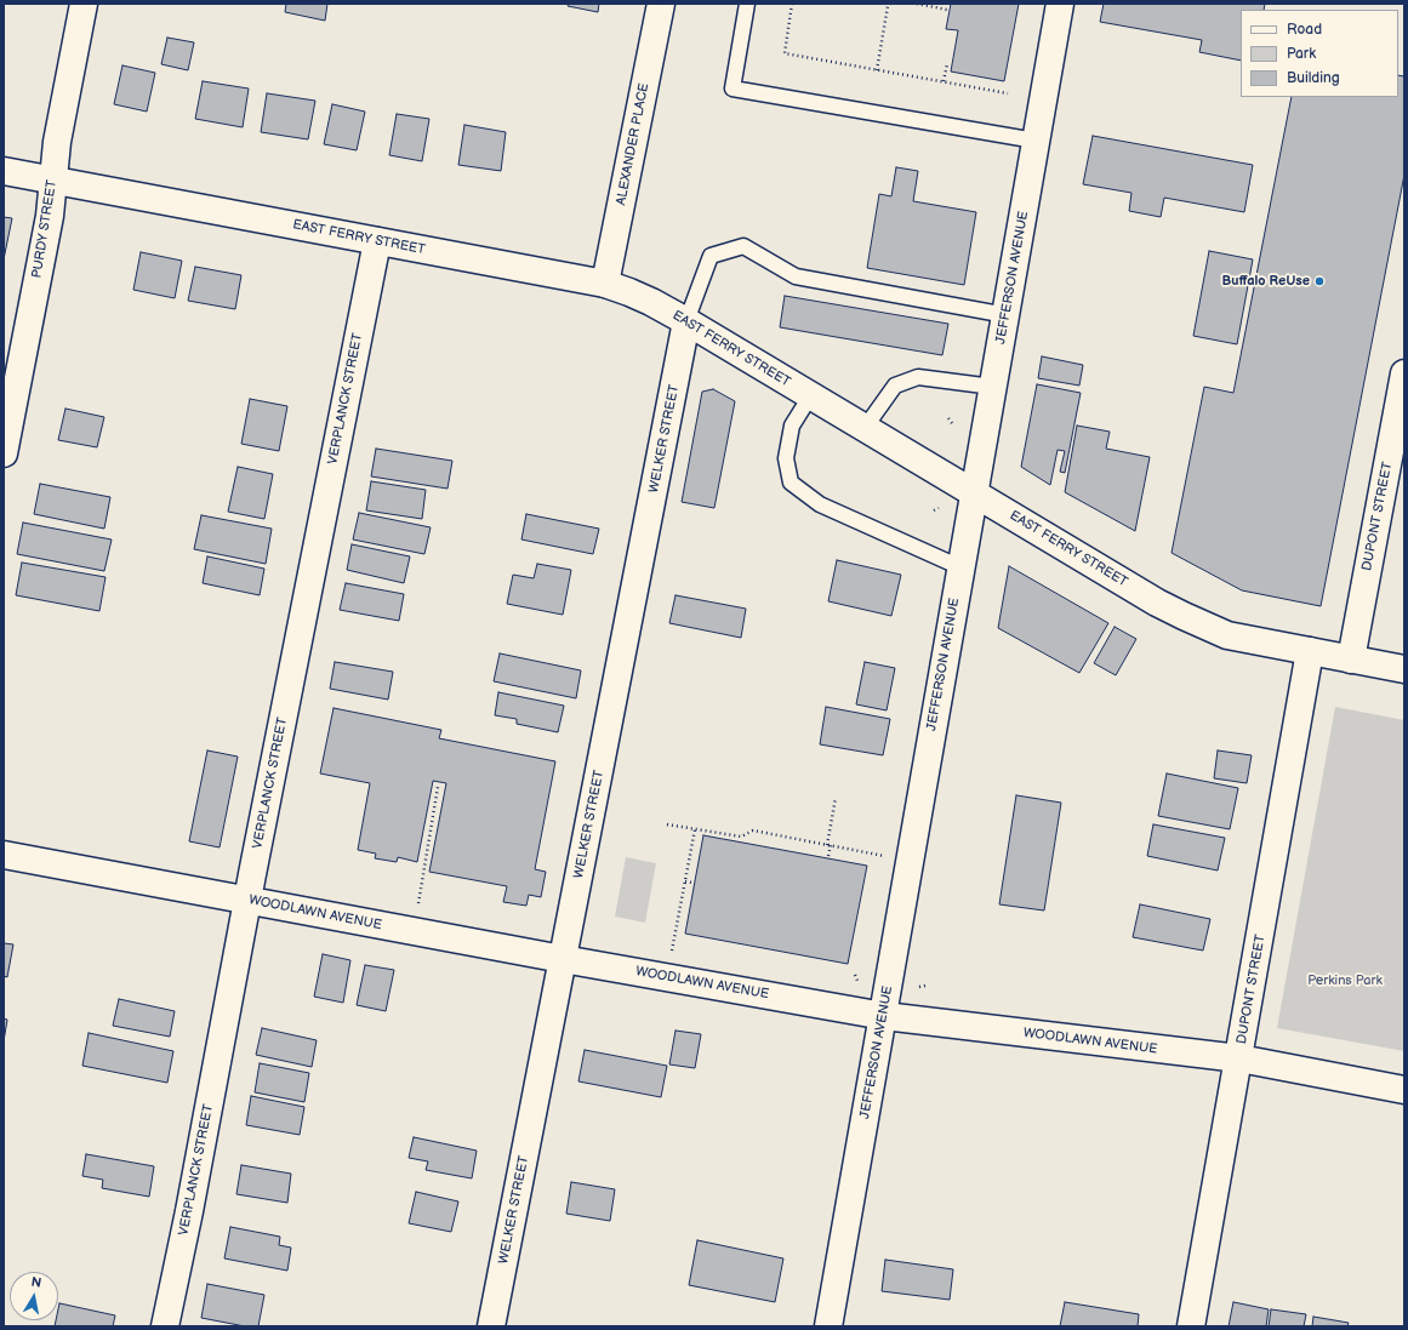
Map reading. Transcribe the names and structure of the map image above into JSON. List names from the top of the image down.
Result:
{
  "streets": {
    "street": [
      "ALEXANDER PLACE",
      "PURDY STREET",
      "EAST FERRY STREET",
      "JEFFERSON AVENUE",
      "VERPLANCK STREET",
      "WELKER STREET",
      "DUPONT STREET",
      "WOODLAWN AVENUE"
    ]
  },
  "crossings": [
    ["ALEXANDER PLACE", "EAST FERRY STREET"],
    ["PURDY STREET", "EAST FERRY STREET"],
    ["EAST FERRY STREET", "JEFFERSON AVENUE"],
    ["EAST FERRY STREET", "VERPLANCK STREET"],
    ["EAST FERRY STREET", "WELKER STREET"],
    ["EAST FERRY STREET", "DUPONT STREET"],
    ["JEFFERSON AVENUE", "WOODLAWN AVENUE"],
    ["VERPLANCK STREET", "WOODLAWN AVENUE"],
    ["WELKER STREET", "WOODLAWN AVENUE"],
    ["DUPONT STREET", "WOODLAWN AVENUE"]
  ],
  "parks": ["Perkins Park"],
  "places": ["Buffalo ReUse"],
  "legend": ["Road", "Park", "Building"],
  "north": "top"
}
